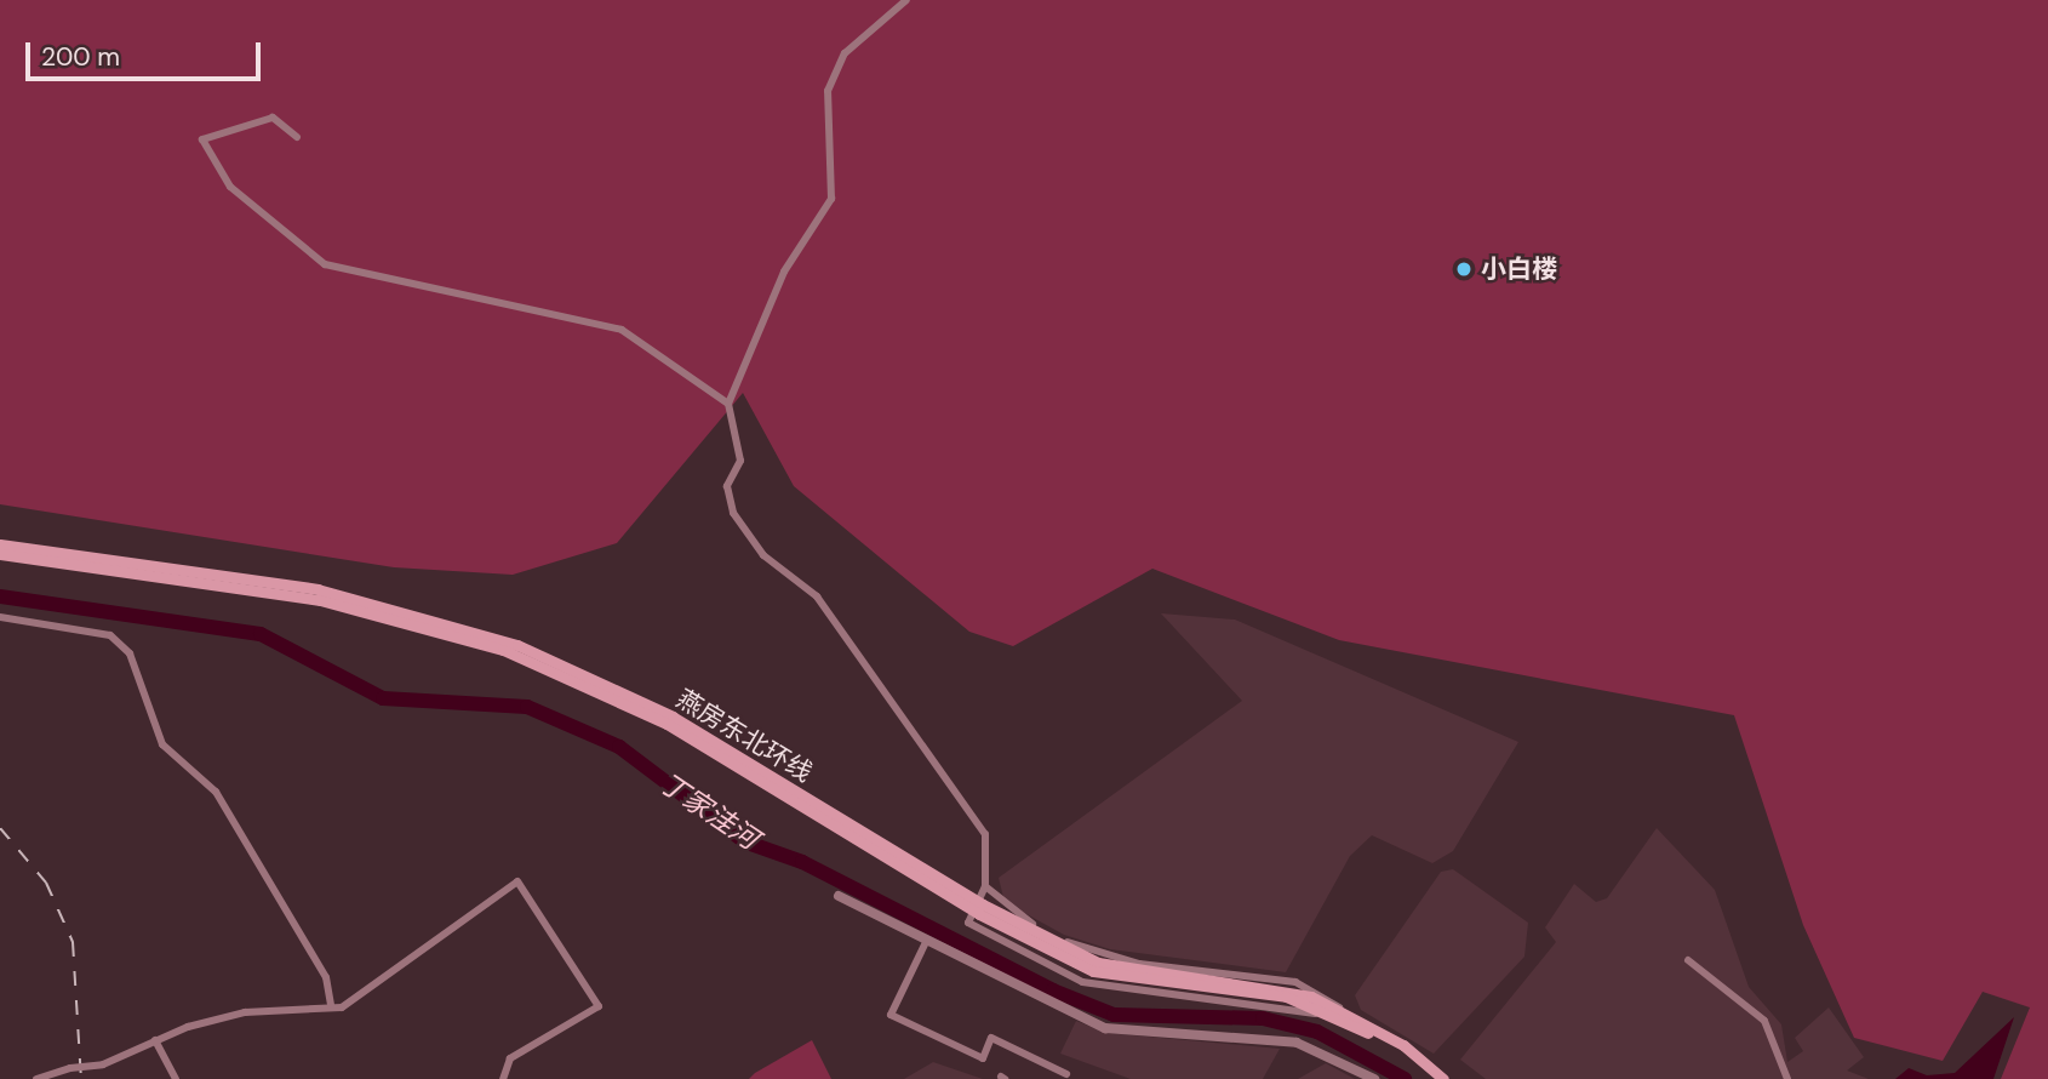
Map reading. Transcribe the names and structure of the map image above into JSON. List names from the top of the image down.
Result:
{
  "streets": {
    "main road": ["燕房东北环线"]
  },
  "water": ["丁家洼河"],
  "places": ["小白楼"],
  "scale_bar": "200 m"
}
